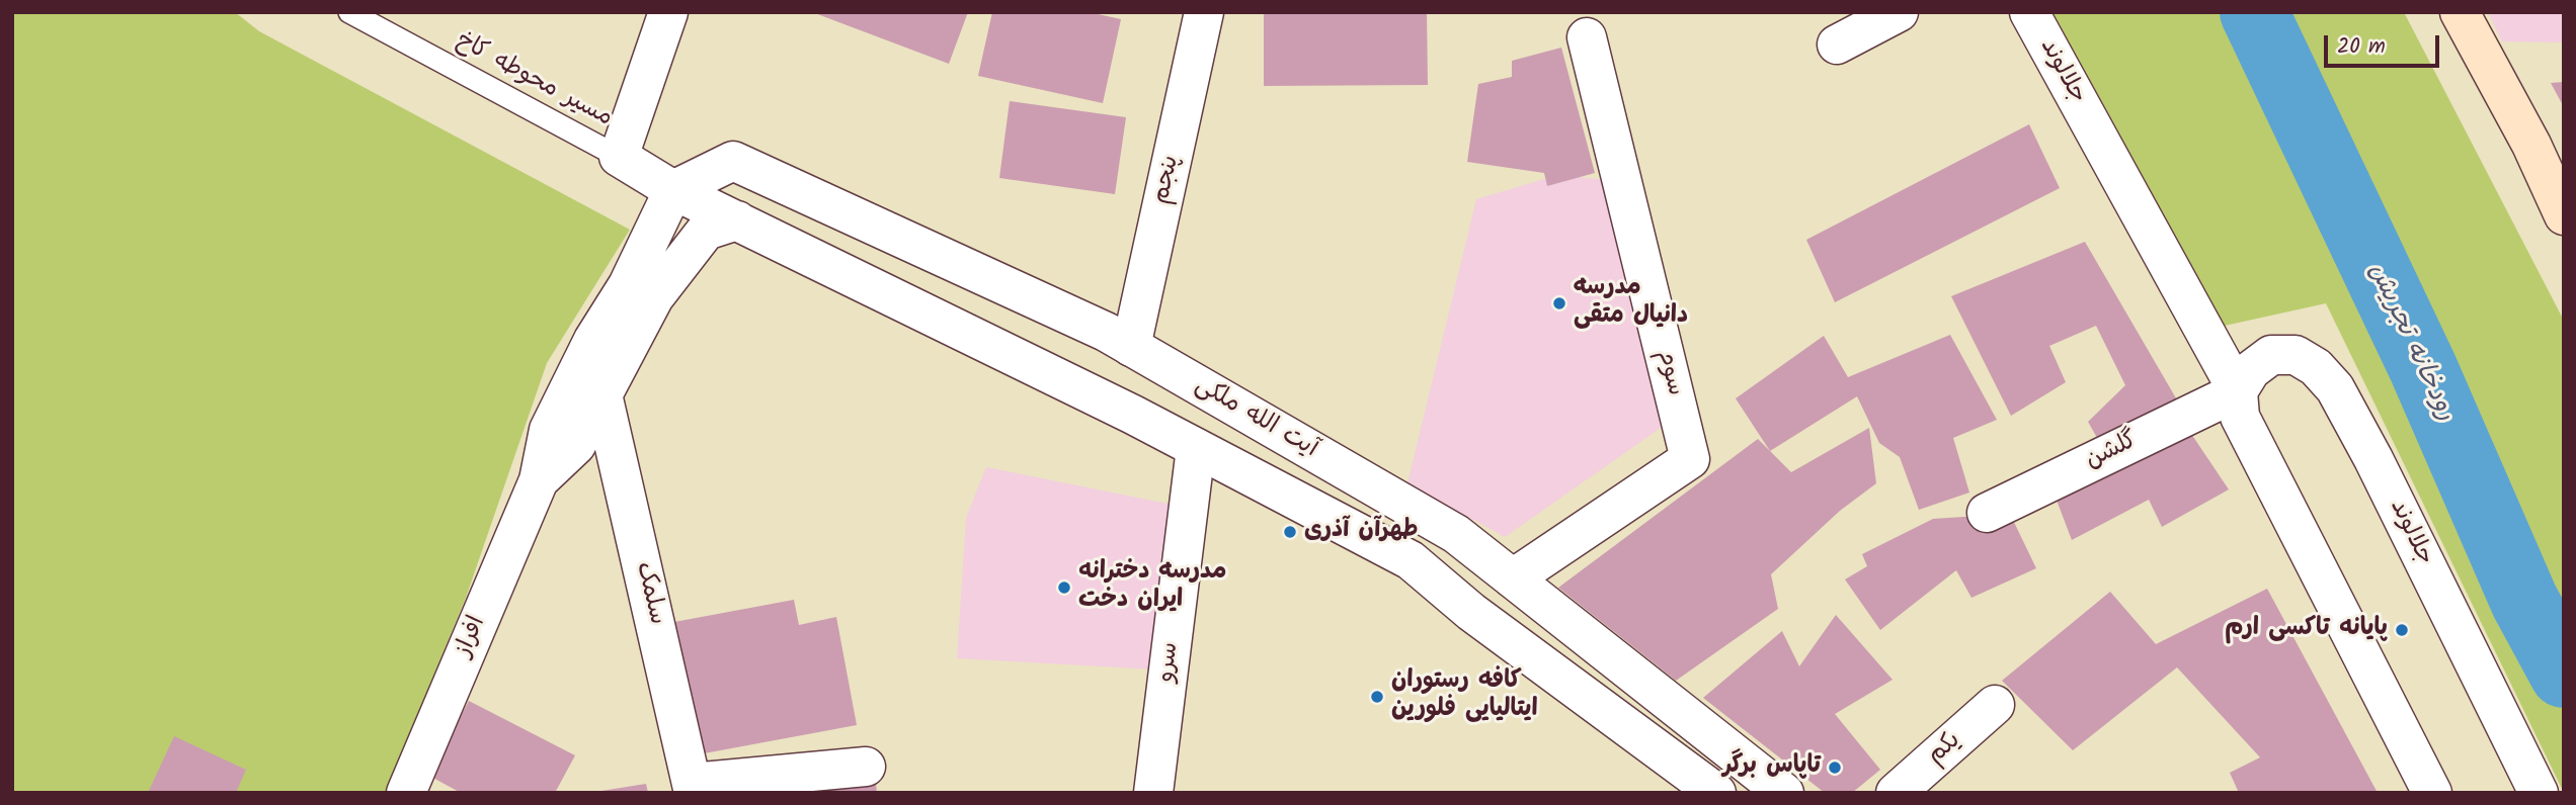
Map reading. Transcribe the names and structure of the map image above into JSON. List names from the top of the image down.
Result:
{
  "streets": {
    "street": [
      "جلالوند",
      "پنجم",
      "سوم",
      "آیت الله ملکی",
      "گلشن",
      "سلمک",
      "افراز",
      "سرو",
      "یکم"
    ],
    "lane": ["مسیر محوطه کاخ"]
  },
  "crossings": [
    ["جلالوند", "گلشن"],
    ["مسیر محوطه کاخ", "آیت الله ملکی"],
    ["پنجم", "آیت الله ملکی"],
    ["سوم", "آیت الله ملکی"],
    ["آیت الله ملکی", "افراز"],
    ["آیت الله ملکی", "سرو"],
    ["سلمک", "افراز"]
  ],
  "water": ["رودخانه تجریش"],
  "places": [
    "مدرسه دانیال متقی",
    "طهرآن آذری",
    "مدرسه دخترانه ایران دخت",
    "پایانه تاکسی ارم",
    "کافه رستوران ایتالیایی فلورین",
    "تاپاس برگر"
  ],
  "scale_bar": "20 m"
}
